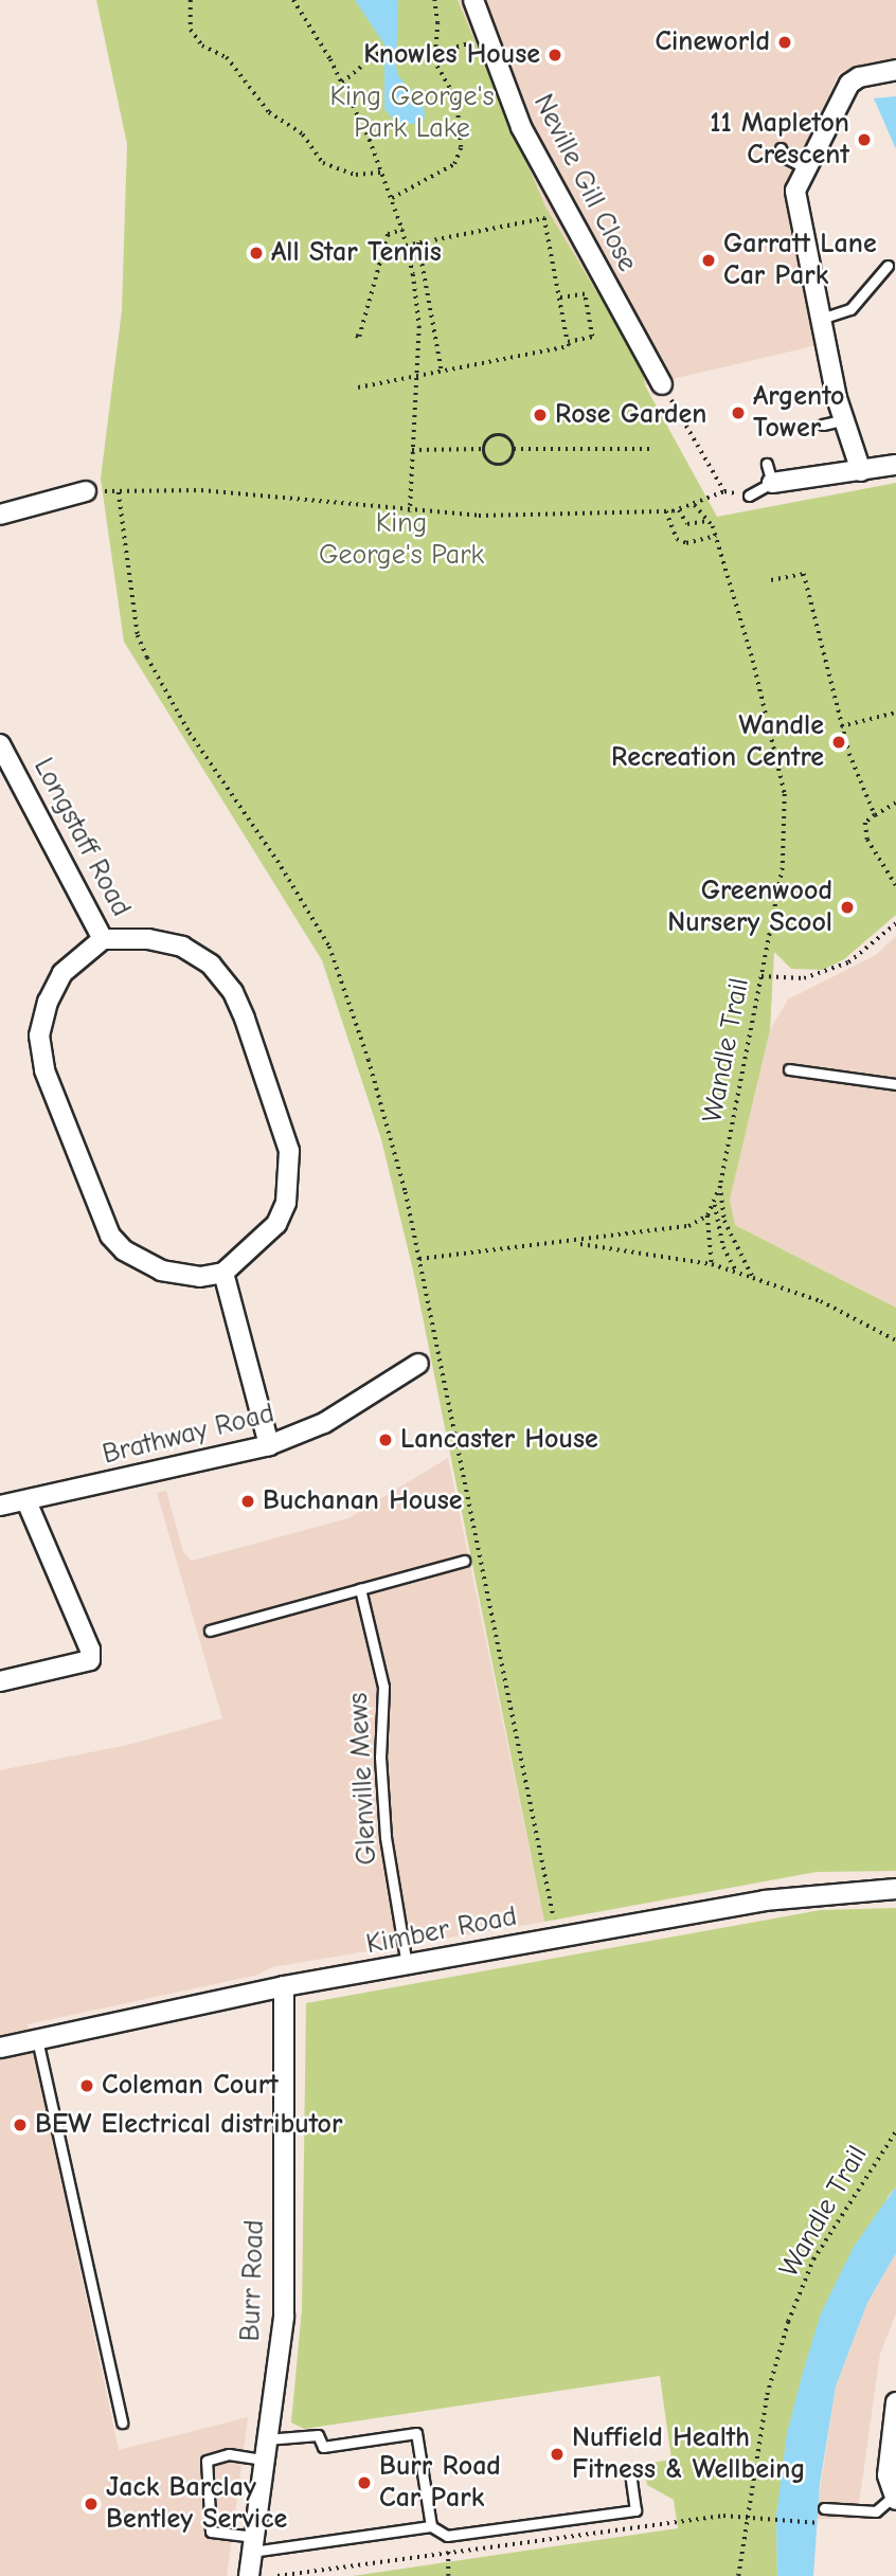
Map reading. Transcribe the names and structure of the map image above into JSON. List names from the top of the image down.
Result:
{
  "streets": {
    "street": [
      "Neville Gill Close",
      "Longstaff Road",
      "Brathway Road",
      "Kimber Road",
      "Burr Road"
    ],
    "lane": ["Glenville Mews"],
    "path": ["Wandle Trail"]
  },
  "crossings": [
    ["Glenville Mews", "Kimber Road"],
    ["Kimber Road", "Burr Road"]
  ],
  "parks": ["King George's Park Lake", "King George's Park"],
  "places": [
    "Cineworld",
    "Knowles House",
    "11 Mapleton Crescent",
    "All Star Tennis",
    "Garratt Lane Car Park",
    "Argento Tower",
    "Rose Garden",
    "Wandle Recreation Centre",
    "Greenwood Nursery Scool",
    "Lancaster House",
    "Buchanan House",
    "Coleman Court",
    "BEW Electrical distributor",
    "Nuffield Health Fitness & Wellbeing",
    "Burr Road Car Park",
    "Jack Barclay Bentley Service"
  ]
}
